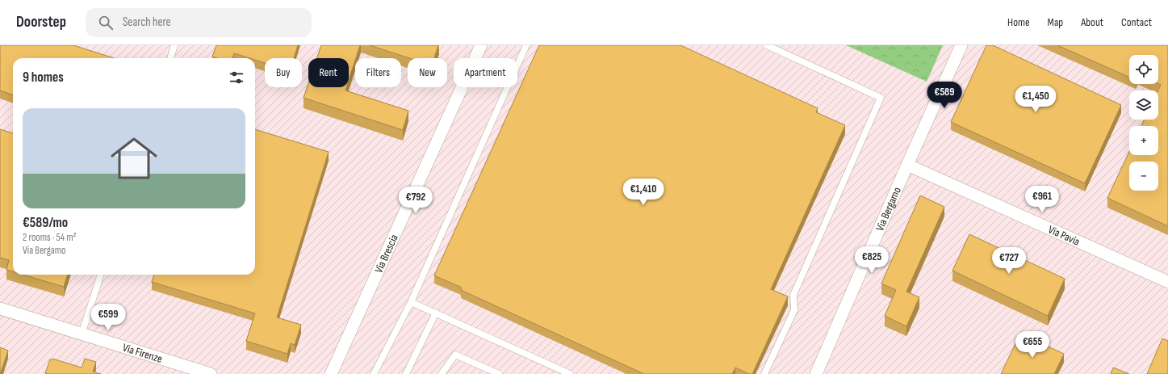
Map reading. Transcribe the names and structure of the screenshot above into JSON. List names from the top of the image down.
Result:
{
  "streets": {
    "street": [
      "Via Bergamo",
      "Via Pavia",
      "Via Brescia",
      "Via Firenze"
    ]
  },
  "crossings": [
    ["Via Bergamo", "Via Pavia"]
  ],
  "page": {
    "header": "Doorstep",
    "search": "Search here",
    "nav": [
      "Home",
      "Map",
      "About",
      "Contact"
    ],
    "map_buttons": ["+", "−"],
    "chip": [
      "Buy",
      "Rent",
      "Filters",
      "New",
      "Apartment"
    ],
    "heading": "9 homes",
    "price": [
      "€589",
      "€1,450",
      "€1,410",
      "€961",
      "€792",
      "€825",
      "€727",
      "€599",
      "€655"
    ],
    "list": [
      {
        "name": "€589/mo",
        "note": "2 rooms · 54 m² · Via Bergamo"
      }
    ]
  }
}
